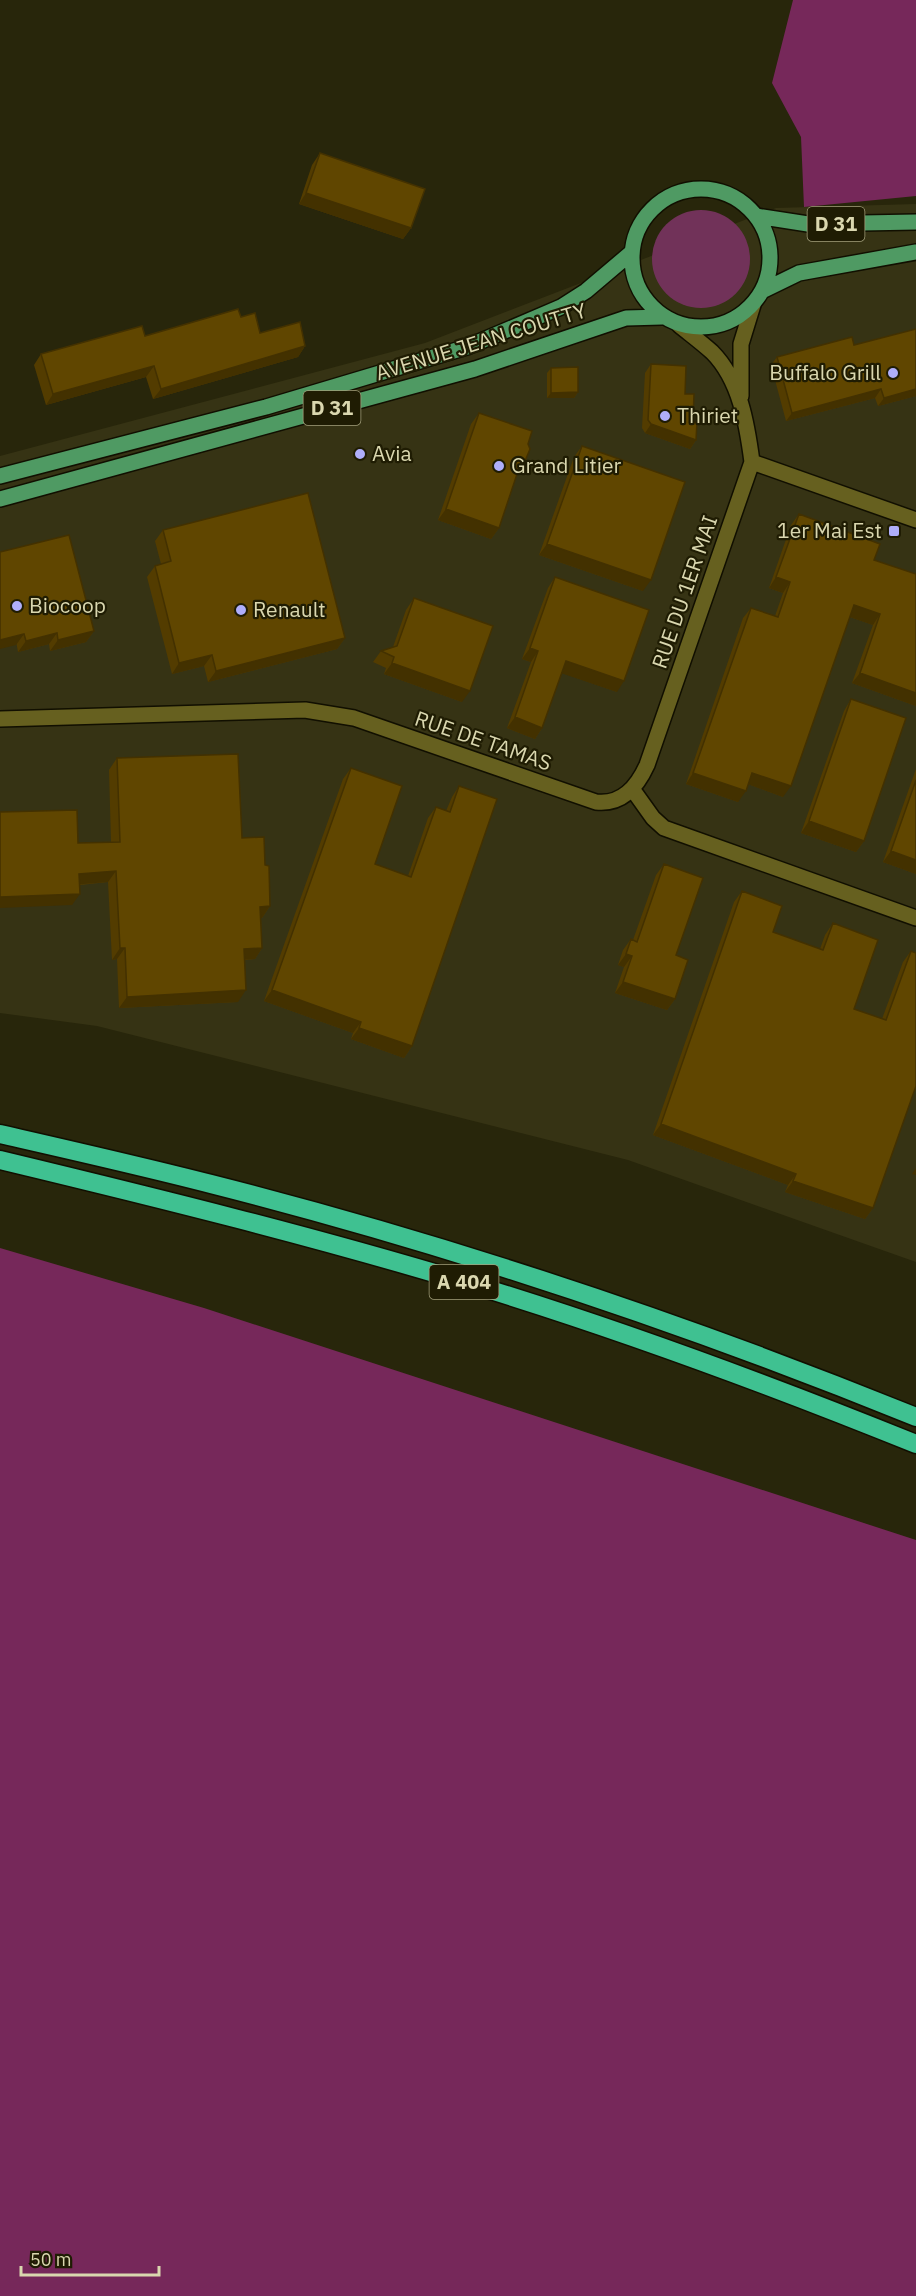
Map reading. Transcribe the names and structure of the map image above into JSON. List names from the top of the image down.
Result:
{
  "streets": {
    "highway": ["A 404"],
    "main road": ["D 31", "AVENUE JEAN COUTTY"],
    "street": ["RUE DU 1ER MAI", "RUE DE TAMAS"]
  },
  "crossings": [
    ["D 31", "AVENUE JEAN COUTTY"],
    ["D 31", "RUE DU 1ER MAI"],
    ["AVENUE JEAN COUTTY", "RUE DU 1ER MAI"],
    ["RUE DU 1ER MAI", "RUE DE TAMAS"]
  ],
  "places": {
    "other": [
      "Buffalo Grill",
      "Thiriet",
      "Avia",
      "Grand Litier",
      "Biocoop",
      "Renault"
    ],
    "transit": ["1er Mai Est"]
  },
  "scale_bar": "50 m"
}
